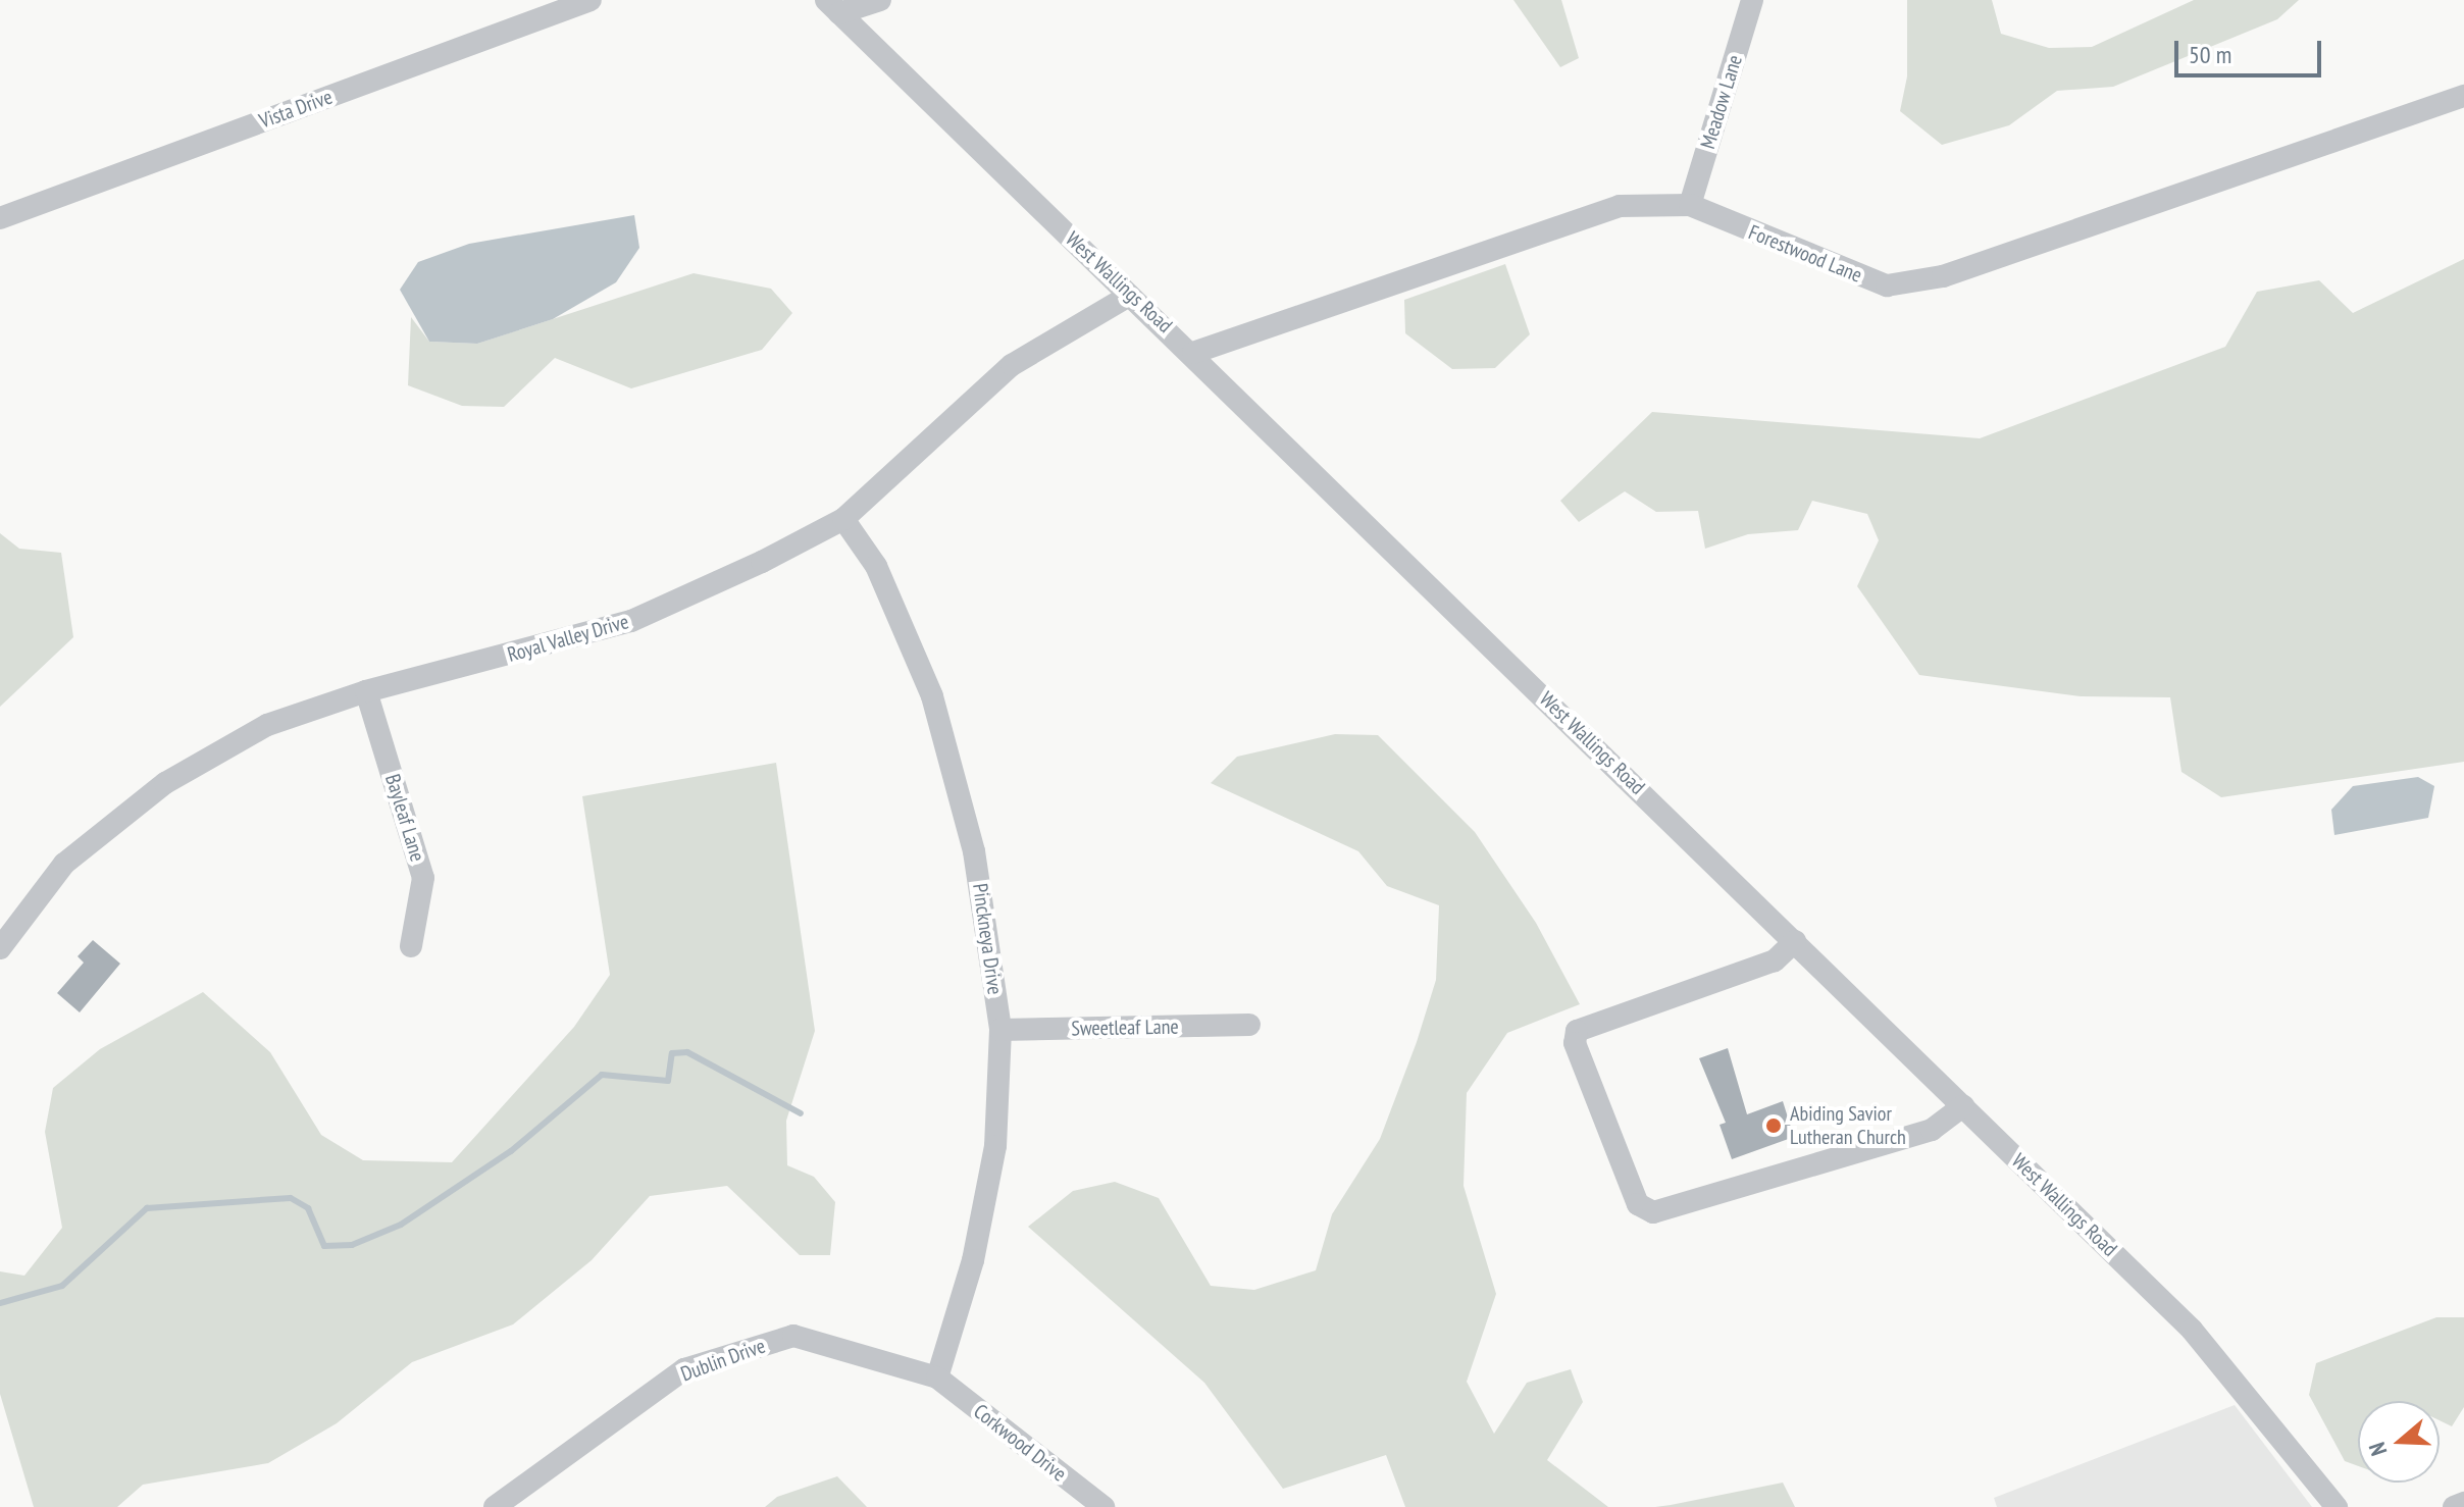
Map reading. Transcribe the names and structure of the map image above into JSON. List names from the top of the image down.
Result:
{
  "streets": {
    "street": [
      "Meadow Lane",
      "Vista Drive",
      "Forestwood Lane",
      "West Wallings Road",
      "Royal Valley Drive",
      "Bayleaf Lane",
      "Pinckneya Drive",
      "Sweetleaf Lane",
      "Dublin Drive",
      "Corkwood Drive"
    ]
  },
  "crossings": [
    ["Meadow Lane", "Forestwood Lane"],
    ["Forestwood Lane", "West Wallings Road"],
    ["West Wallings Road", "Royal Valley Drive"],
    ["Royal Valley Drive", "Bayleaf Lane"],
    ["Royal Valley Drive", "Pinckneya Drive"],
    ["Pinckneya Drive", "Sweetleaf Lane"],
    ["Pinckneya Drive", "Dublin Drive"],
    ["Pinckneya Drive", "Corkwood Drive"],
    ["Dublin Drive", "Corkwood Drive"]
  ],
  "places": ["Abiding Savior Lutheran Church"],
  "scale_bar": "50 m",
  "north": "left"
}
